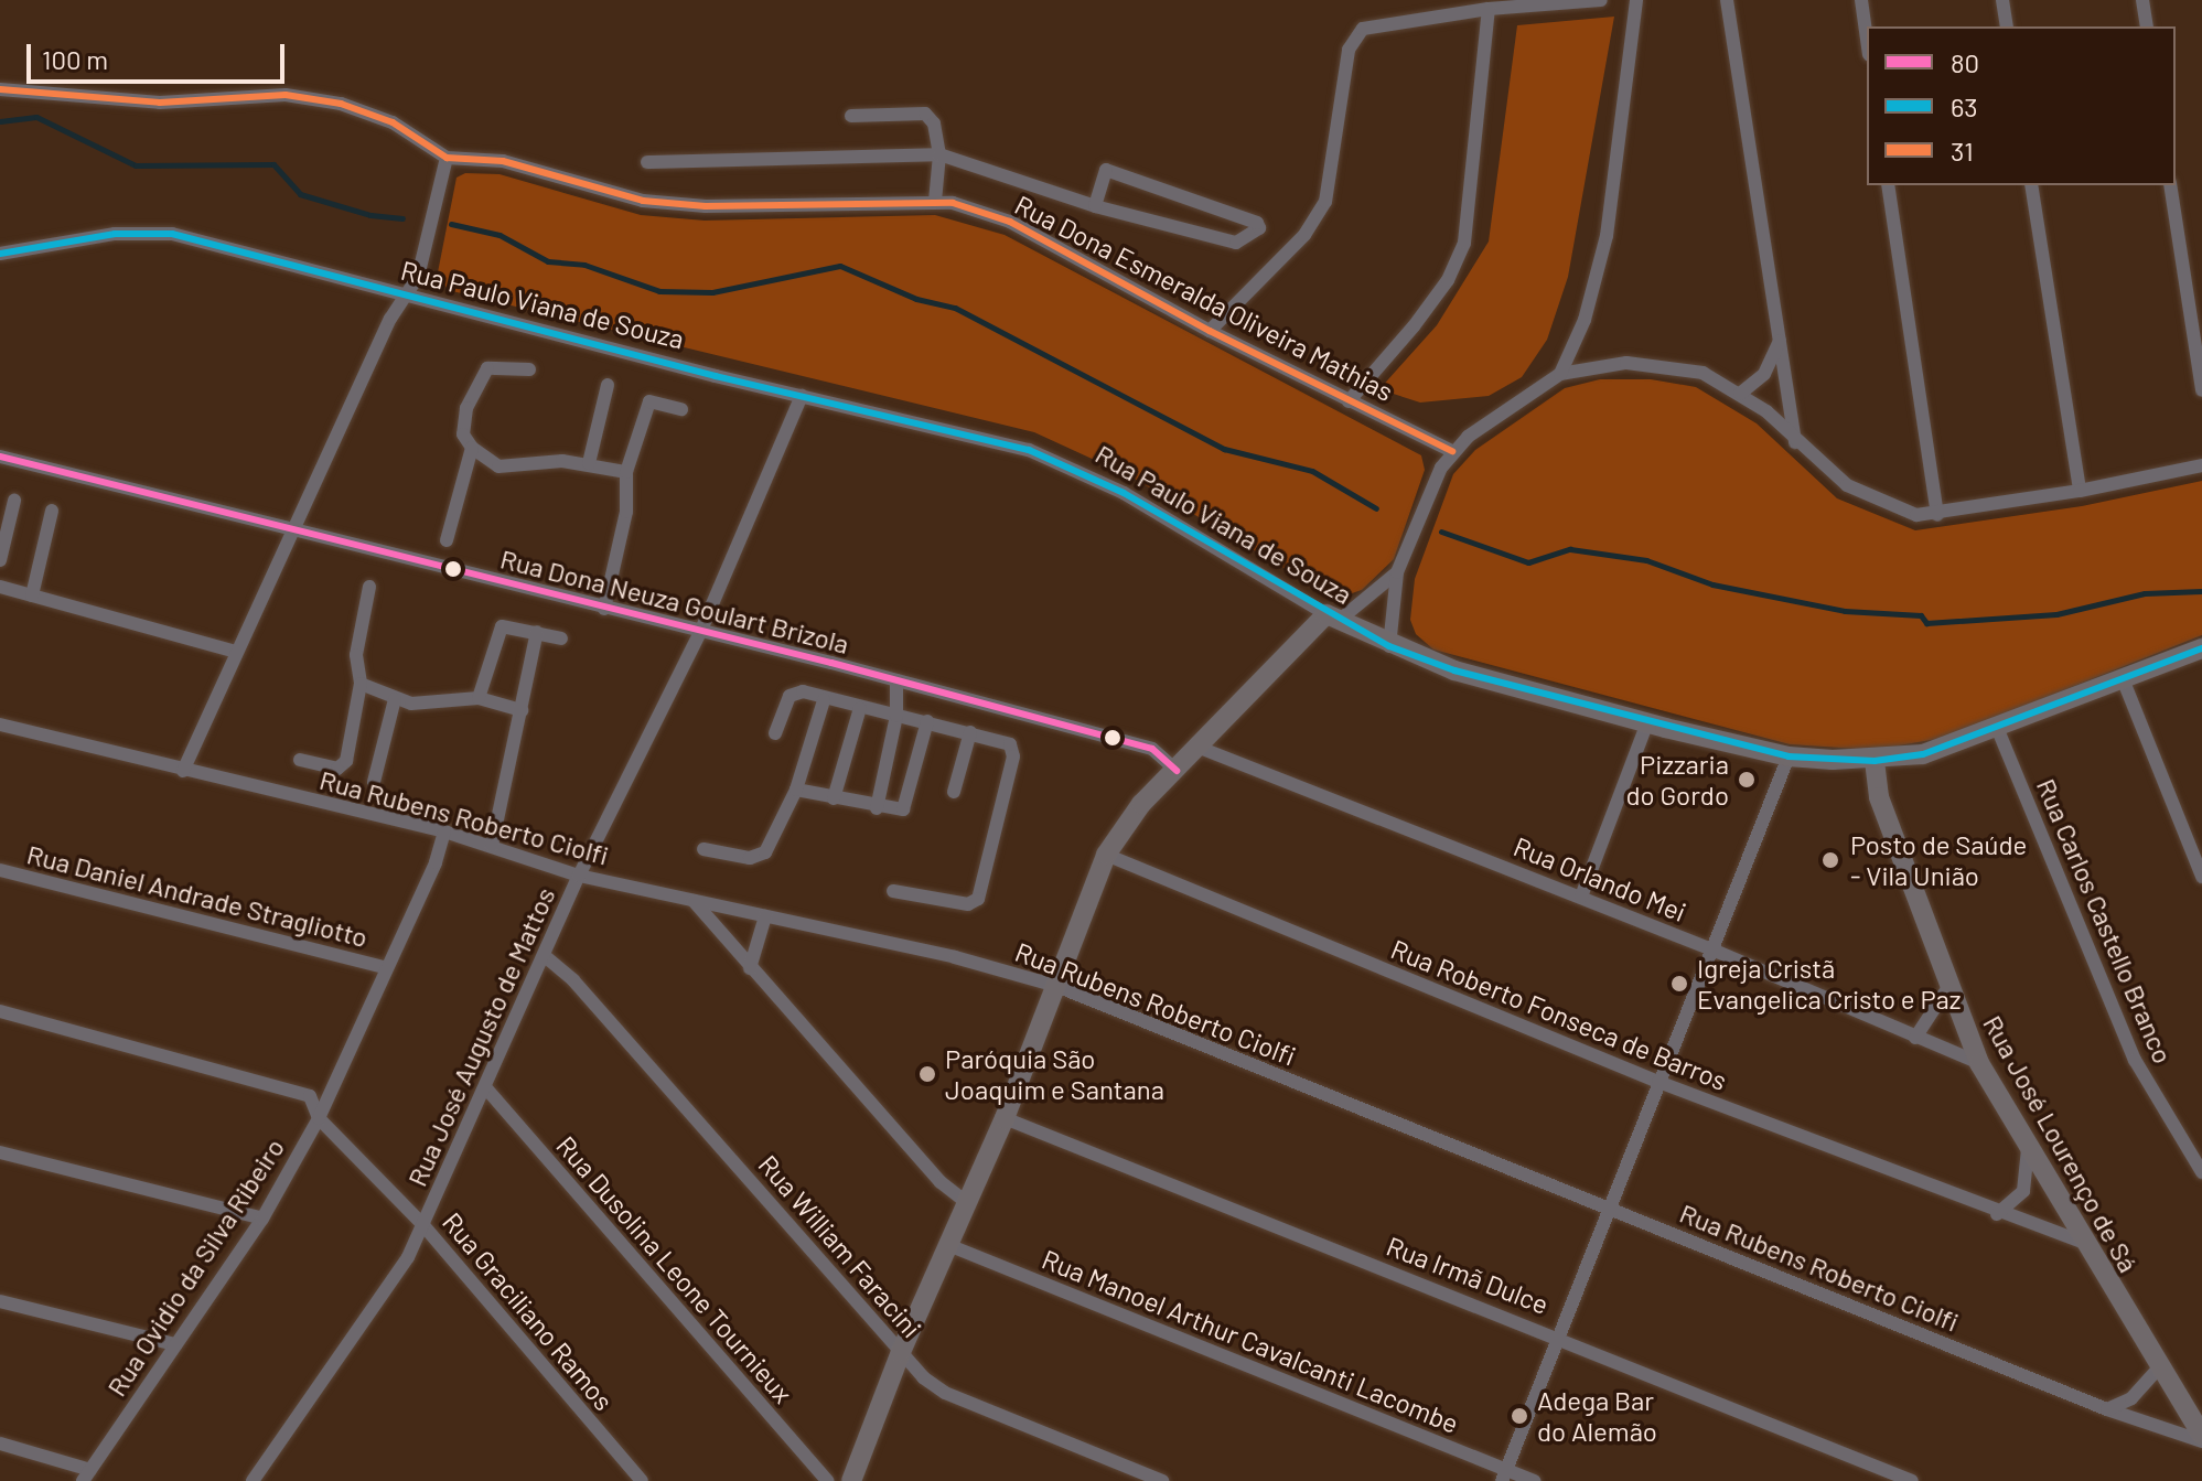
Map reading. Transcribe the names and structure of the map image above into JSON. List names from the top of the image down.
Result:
{
  "streets": {
    "street": [
      "Rua Dona Esmeralda Oliveira Mathias",
      "Rua Paulo Viana de Souza",
      "Rua Dona Neuza Goulart Brizola",
      "Rua Rubens Roberto Ciolfi",
      "Rua Orlando Mei",
      "Rua Daniel Andrade Stragliotto",
      "Rua Carlos Castello Branco",
      "Rua Roberto Fonseca de Barros",
      "Rua José Augusto de Mattos",
      "Rua José Lourenço de Sá",
      "Rua William Faracini",
      "Rua Ovidio da Silva Ribeiro",
      "Rua Dusolina Leone Tournieux",
      "Rua Irmã Dulce",
      "Rua Graciliano Ramos",
      "Rua Manoel Arthur Cavalcanti Lacombe"
    ]
  },
  "crossings": [
    ["Rua Paulo Viana de Souza", "Rua Carlos Castello Branco"],
    ["Rua Paulo Viana de Souza", "Rua José Augusto de Mattos"],
    ["Rua Paulo Viana de Souza", "Rua José Lourenço de Sá"],
    ["Rua Dona Neuza Goulart Brizola", "Rua José Augusto de Mattos"],
    ["Rua Rubens Roberto Ciolfi", "Rua José Augusto de Mattos"],
    ["Rua Rubens Roberto Ciolfi", "Rua Ovidio da Silva Ribeiro"],
    ["Rua Orlando Mei", "Rua José Lourenço de Sá"],
    ["Rua Daniel Andrade Stragliotto", "Rua Ovidio da Silva Ribeiro"],
    ["Rua Roberto Fonseca de Barros", "Rua José Lourenço de Sá"],
    ["Rua José Augusto de Mattos", "Rua William Faracini"],
    ["Rua José Augusto de Mattos", "Rua Dusolina Leone Tournieux"],
    ["Rua José Augusto de Mattos", "Rua Graciliano Ramos"],
    ["Rua Ovidio da Silva Ribeiro", "Rua Graciliano Ramos"]
  ],
  "places": [
    "Pizzaria do Gordo",
    "Posto de Saúde - Vila União",
    "Igreja Cristã Evangelica Cristo e Paz",
    "Paróquia São Joaquim e Santana",
    "Adega Bar do Alemão"
  ],
  "lines": ["transit line 31", "transit line 63", "transit line 80"],
  "legend": ["80", "63", "31"],
  "scale_bar": "100 m"
}
